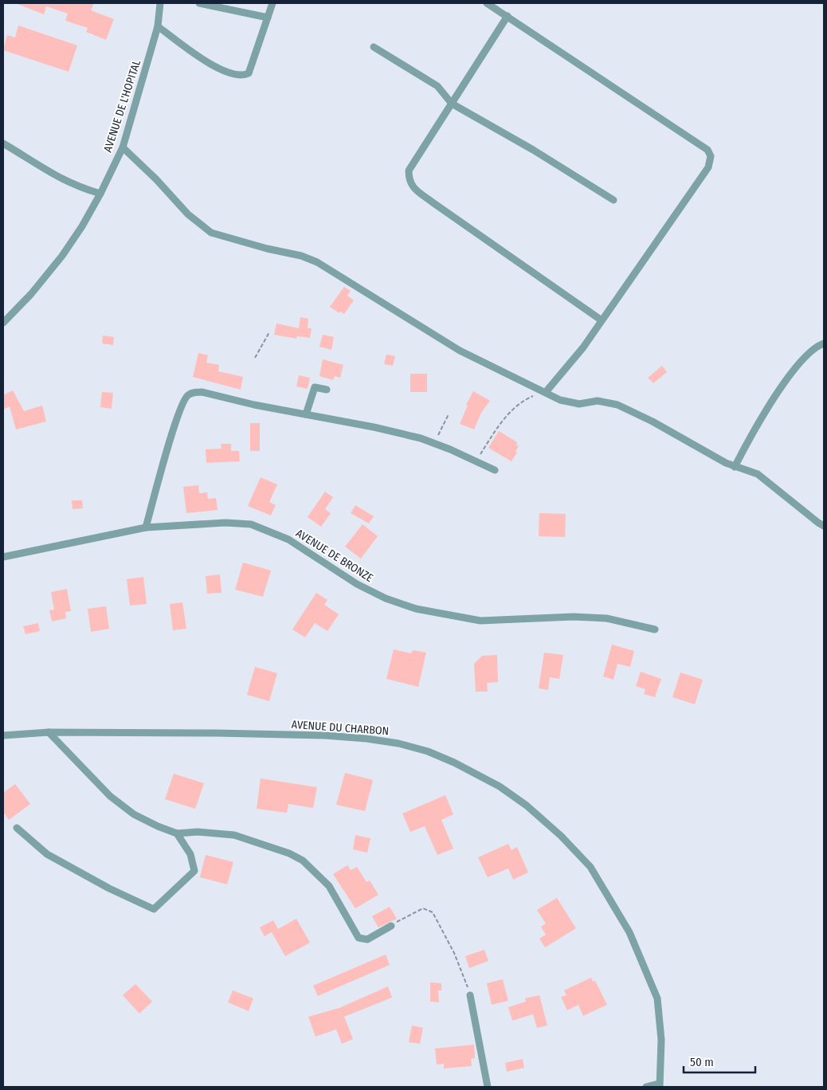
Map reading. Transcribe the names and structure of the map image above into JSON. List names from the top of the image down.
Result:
{
  "streets": {
    "street": ["AVENUE DE L'HOPITAL", "AVENUE DE BRONZE", "AVENUE DU CHARBON"]
  },
  "scale_bar": "50 m"
}
